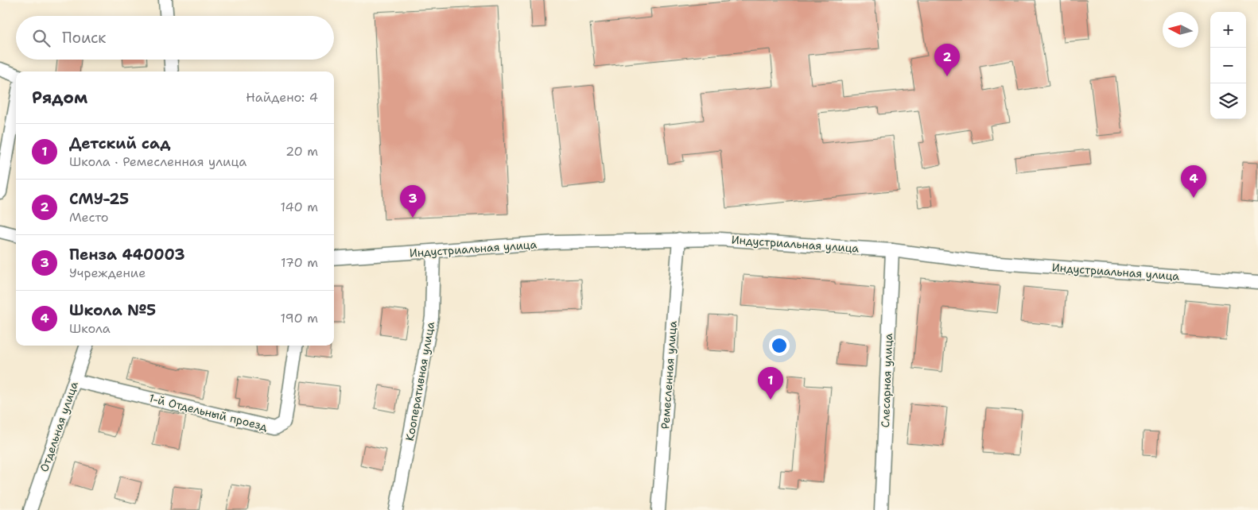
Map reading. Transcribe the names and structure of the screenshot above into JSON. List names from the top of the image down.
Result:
{
  "streets": {
    "street": [
      "Индустриальная улица",
      "Ремесленная улица",
      "Слесарная улица",
      "Кооперативная улица",
      "1-й Отдельный проезд",
      "Отдельная улица"
    ]
  },
  "crossings": [
    ["Индустриальная улица", "Ремесленная улица"],
    ["Индустриальная улица", "Слесарная улица"],
    ["Индустриальная улица", "Кооперативная улица"],
    ["1-й Отдельный проезд", "Отдельная улица"]
  ],
  "north": "left",
  "page": {
    "map_buttons": ["+", "−"],
    "search": "Поиск",
    "pins": [
      "2",
      "4",
      "3",
      "1"
    ],
    "heading": ["Рядом", "Найдено: 4"],
    "list": [
      {
        "mark": "1",
        "name": "Детский сад",
        "note": "Школа · Ремесленная улица",
        "value": "20 m"
      },
      {
        "mark": "2",
        "name": "СМУ-25",
        "note": "Место",
        "value": "140 m"
      },
      {
        "mark": "3",
        "name": "Пенза 440003",
        "note": "Учреждение",
        "value": "170 m"
      },
      {
        "mark": "4",
        "name": "Школа №5",
        "note": "Школа",
        "value": "190 m"
      }
    ]
  }
}
